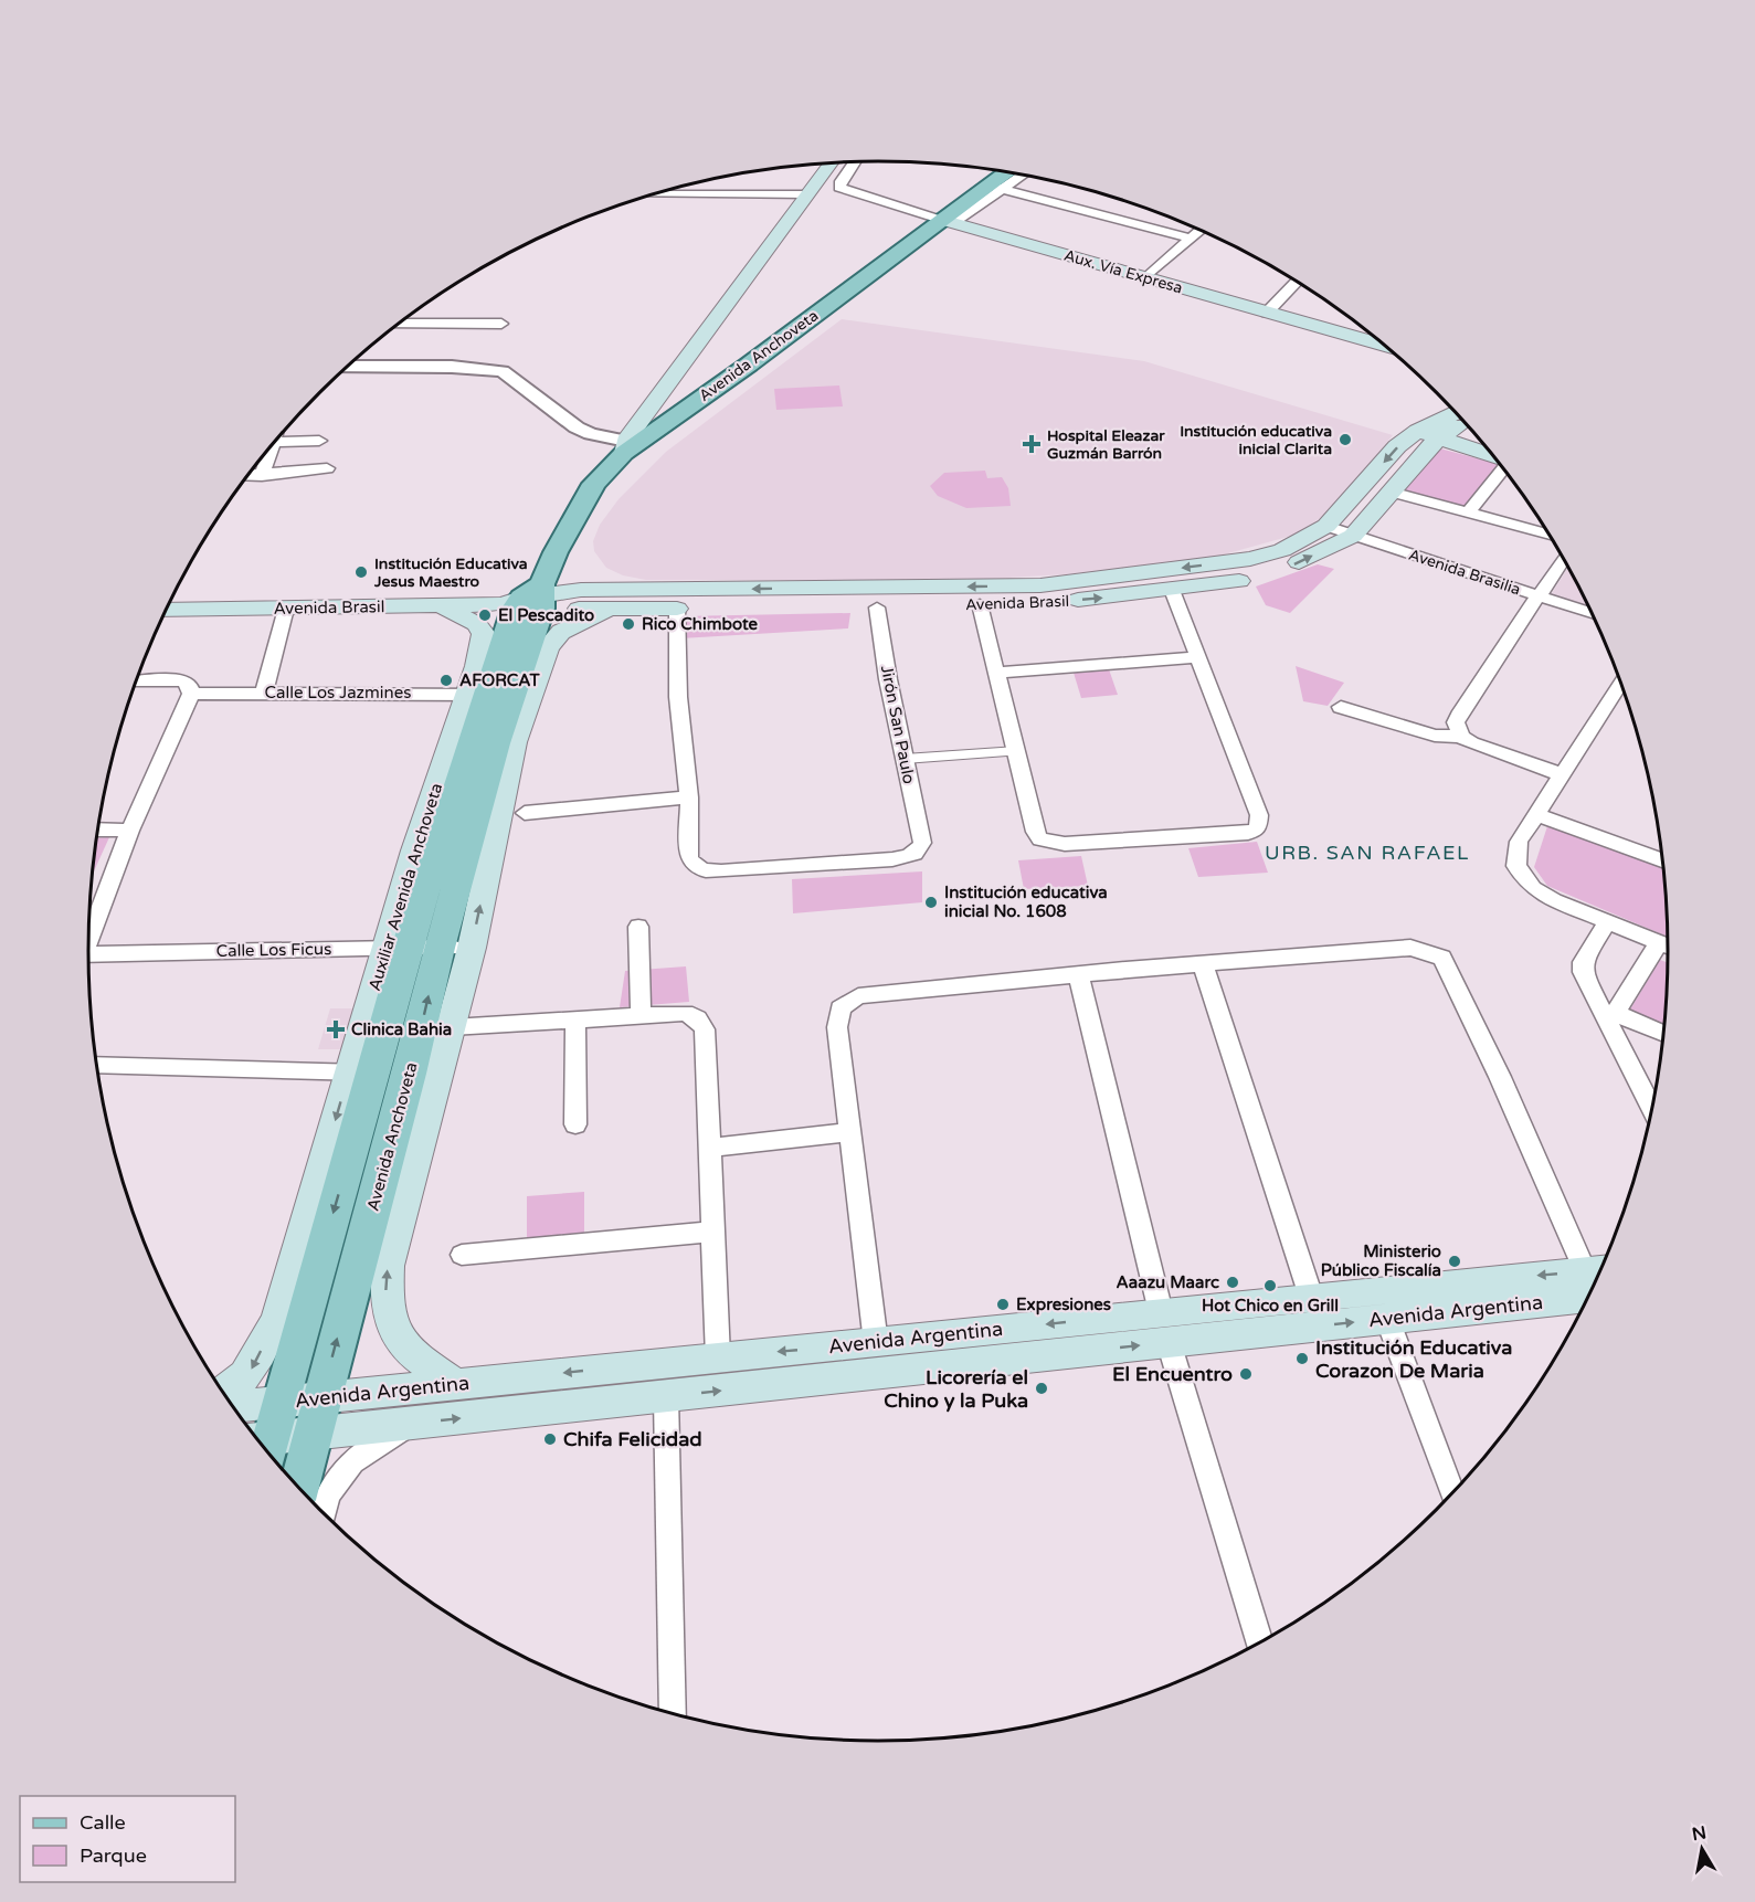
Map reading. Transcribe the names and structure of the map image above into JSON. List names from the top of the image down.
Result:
{
  "streets": {
    "main road": [
      "Aux. Vía Expresa",
      "Avenida Anchoveta",
      "Avenida Brasil",
      "Avenida Argentina"
    ],
    "street": [
      "Avenida Brasilia",
      "Calle Los Jazmines",
      "Jirón San Paulo",
      "Calle Los Ficus"
    ]
  },
  "crossings": [
    ["Aux. Vía Expresa", "Avenida Anchoveta"],
    ["Avenida Anchoveta", "Avenida Brasil"],
    ["Avenida Anchoveta", "Calle Los Jazmines"],
    ["Avenida Anchoveta", "Calle Los Ficus"],
    ["Avenida Anchoveta", "Avenida Argentina"],
    ["Avenida Brasilia", "Avenida Brasil"],
    ["Avenida Brasil", "Jirón San Paulo"]
  ],
  "districts": ["URB. SAN RAFAEL"],
  "places": {
    "other": [
      "Institución educativa inicial Clarita",
      "Institución Educativa Jesus Maestro",
      "El Pescadito",
      "Rico Chimbote",
      "AFORCAT",
      "Institución educativa inicial No. 1608",
      "Ministerio Público Fiscalía",
      "Aaazu Maarc",
      "Hot Chico en Grill",
      "Expresiones",
      "Institución Educativa Corazon De Maria",
      "El Encuentro",
      "Licorería el Chino y la Puka",
      "Chifa Felicidad"
    ],
    "health": ["Hospital Eleazar Guzmán Barrón", "Clinica Bahia"]
  },
  "legend": ["Calle", "Parque"],
  "north": "top"
}
